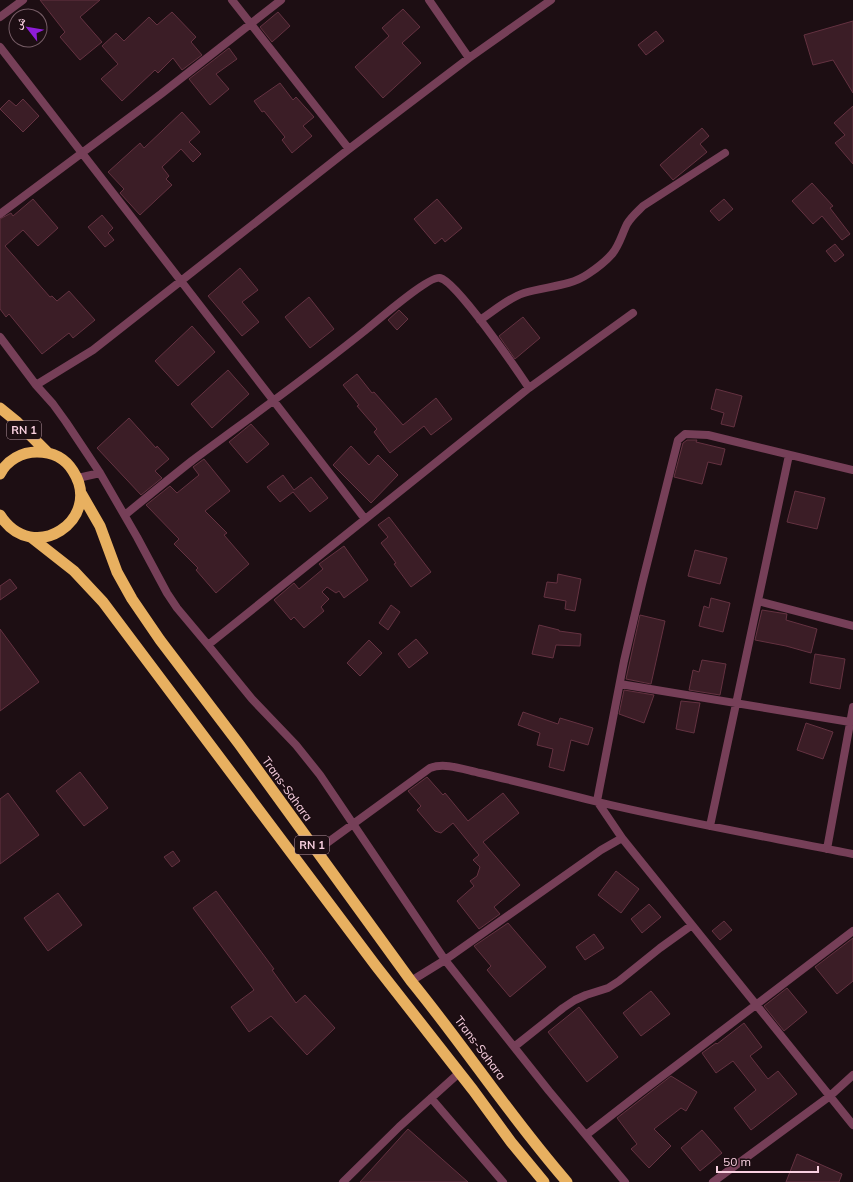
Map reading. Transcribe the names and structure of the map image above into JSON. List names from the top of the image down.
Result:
{
  "streets": {
    "highway": ["RN 1", "Trans-Sahara"]
  },
  "scale_bar": "50 m",
  "north": "top left"
}
